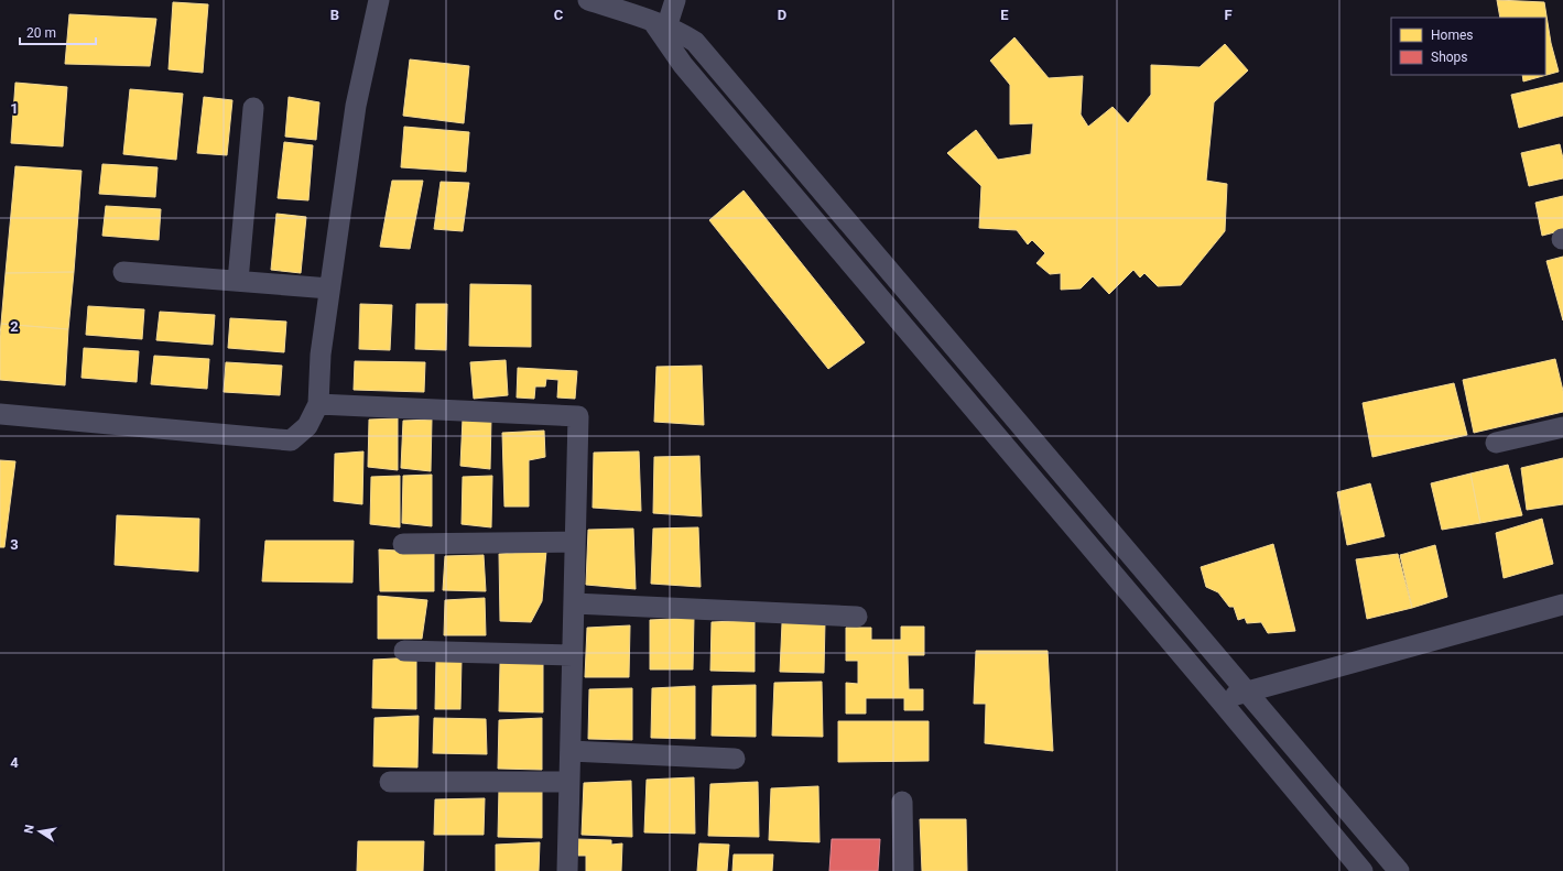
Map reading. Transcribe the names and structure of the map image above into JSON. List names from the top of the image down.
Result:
{
  "legend": ["Homes", "Shops"],
  "scale_bar": "20 m",
  "north": "left",
  "grid": {
    "columns": [
      "B",
      "C",
      "D",
      "E",
      "F"
    ],
    "rows": [
      "1",
      "2",
      "3",
      "4"
    ]
  }
}
